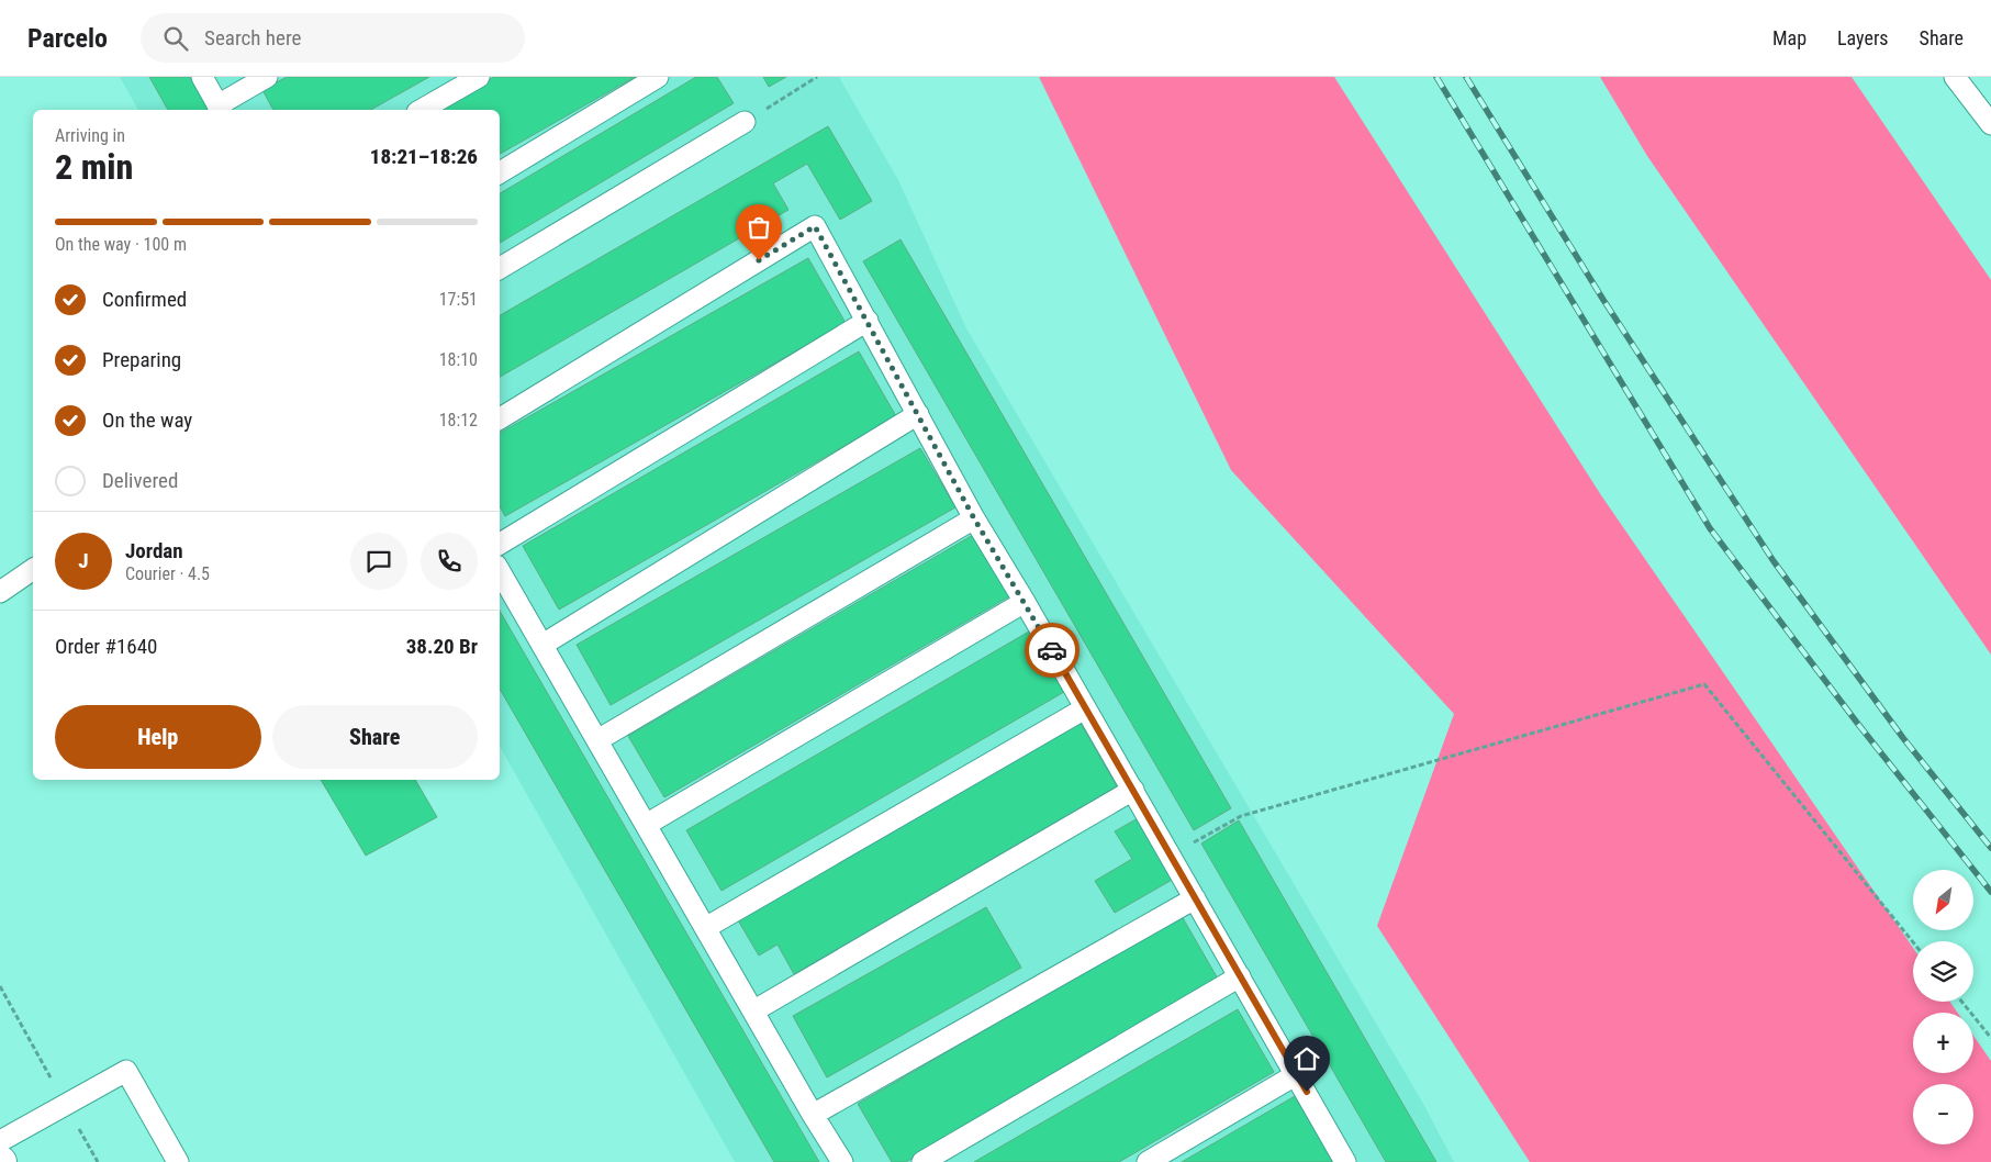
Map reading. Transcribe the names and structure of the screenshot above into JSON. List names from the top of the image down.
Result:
{
  "north": "bottom left",
  "page": {
    "header": "Parcelo",
    "search": "Search here",
    "nav": ["Map", "Layers", "Share"],
    "heading": ["2 min", "Arriving in", "18:21–18:26"],
    "panel": [
      "Jordan",
      "Courier · 4.5",
      "Order #1640",
      "38.20 Br"
    ],
    "bar": "On the way · 100 m",
    "list": [
      ["Confirmed", "17:51"],
      ["Preparing", "18:10"],
      ["On the way", "18:12"],
      "Delivered"
    ],
    "round": "J",
    "buttons": ["Help", "Share"],
    "map_buttons": ["+", "−"]
  }
}
